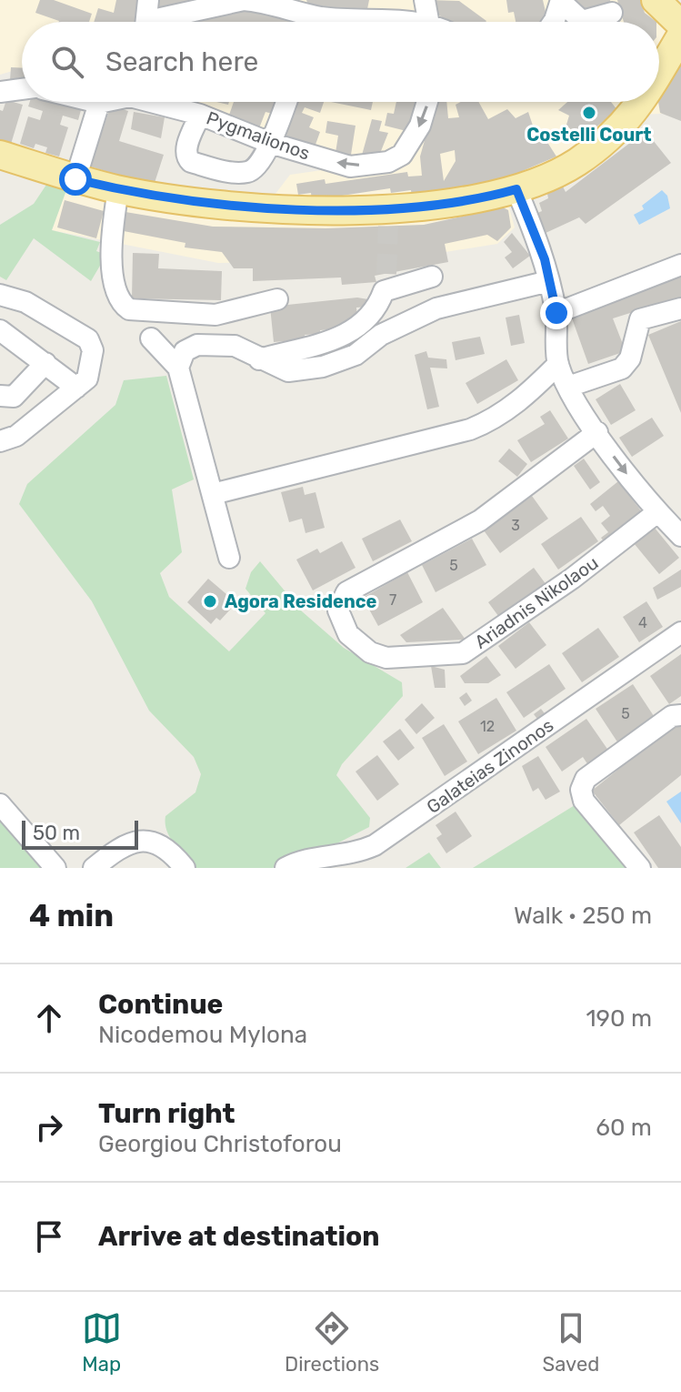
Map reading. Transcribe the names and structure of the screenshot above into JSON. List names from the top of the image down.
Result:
{
  "streets": {
    "street": ["Pygmalionos", "Ariadnis Nikolaou", "Galateias Zinonos"]
  },
  "places": ["Costelli Court", "Agora Residence"],
  "house_numbers": [
    "3",
    "5",
    "7",
    "4",
    "5",
    "12"
  ],
  "scale_bar": "50 m",
  "page": {
    "search": "Search here",
    "scale": "50 m",
    "heading": ["4 min", "Walk · 250 m"],
    "list": [
      ["Continue", "Nicodemou Mylona", "190 m"],
      ["Turn right", "Georgiou Christoforou", "60 m"],
      "Arrive at destination"
    ],
    "nav": ["Map", "Directions", "Saved"]
  }
}
